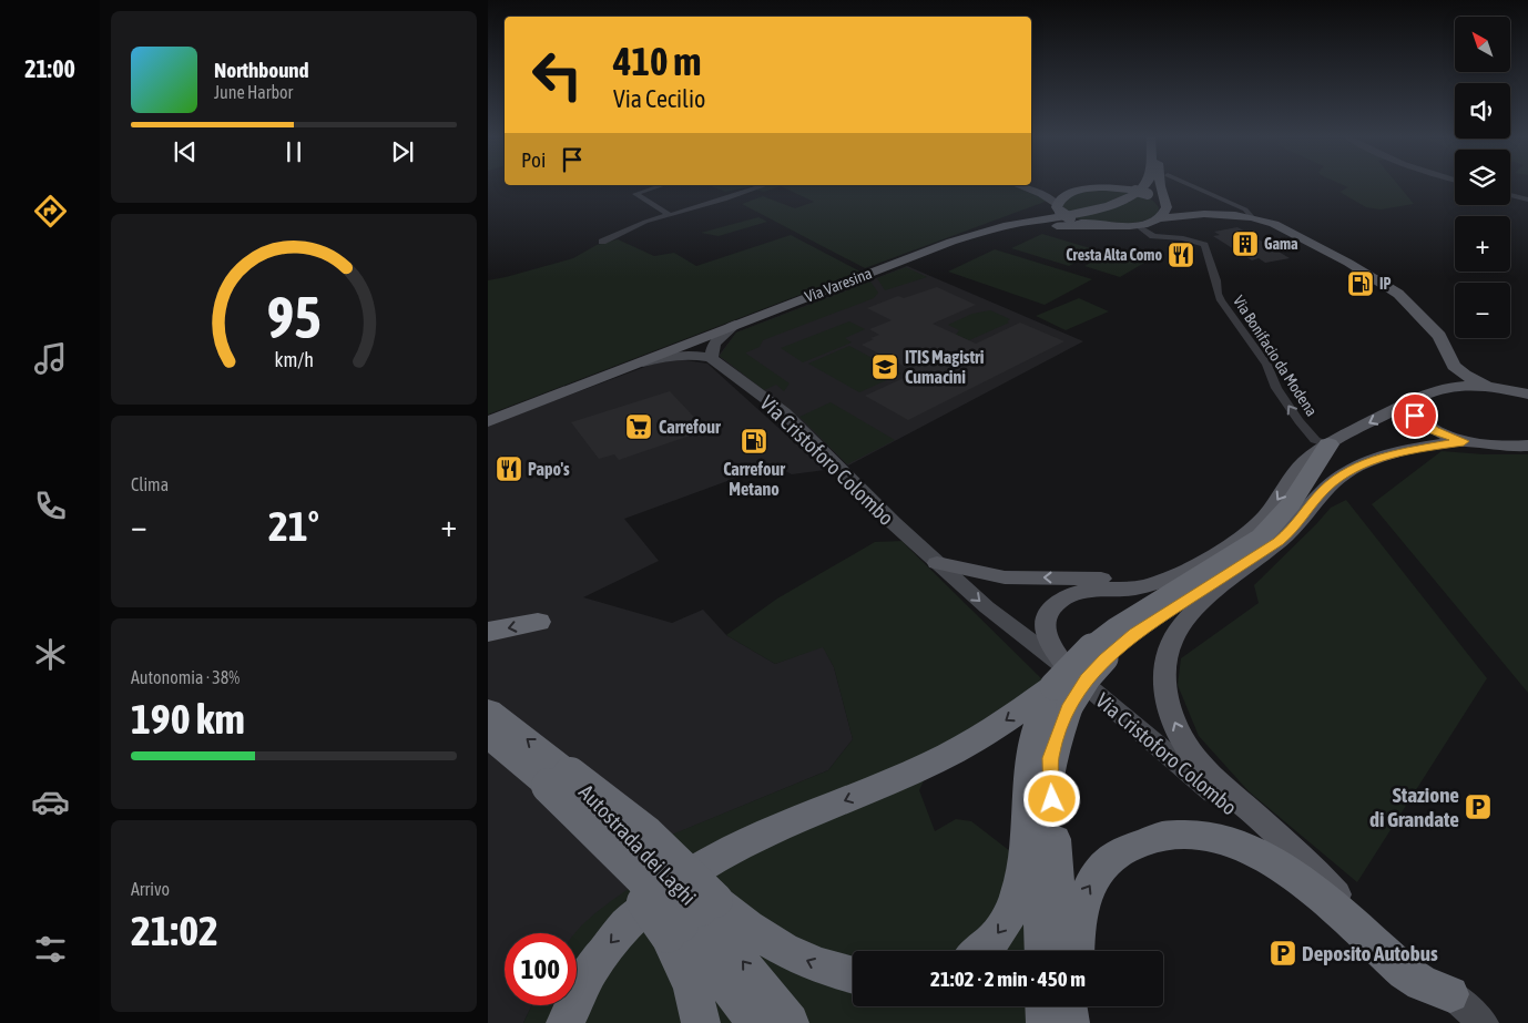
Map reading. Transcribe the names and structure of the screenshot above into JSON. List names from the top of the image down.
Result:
{
  "streets": {
    "highway": ["Autostrada dei Laghi"],
    "main road": ["Via Varesina"],
    "street": ["Via Bonifacio da Modena", "Via Cristoforo Colombo"]
  },
  "one_way": ["Via Bonifacio da Modena"],
  "places": {
    "building": ["Gama"],
    "restaurant": ["Cresta Alta Como", "Papo's"],
    "fuel station": ["IP", "Carrefour Metano"],
    "school or university": ["ITIS Magistri Cumacini"],
    "supermarket": ["Carrefour"],
    "parking": ["Stazione di Grandate", "Deposito Autobus"]
  },
  "north": "top left",
  "page": {
    "tabs": "21:00",
    "map_buttons": ["+", "−"],
    "turn": ["410 m", "Via Cecilio"],
    "song": ["Northbound", "June Harbor"],
    "then": "Poi",
    "tile": [
      "Clima",
      ["Autonomia · 38%", "190 km"],
      ["Arrivo", "21:02"]
    ],
    "heat": ["−", "21°", "+"],
    "limit": "100",
    "trip": "21:02 · 2 min · 450 m",
    "gauge": ["95", "km/h"]
  }
}
